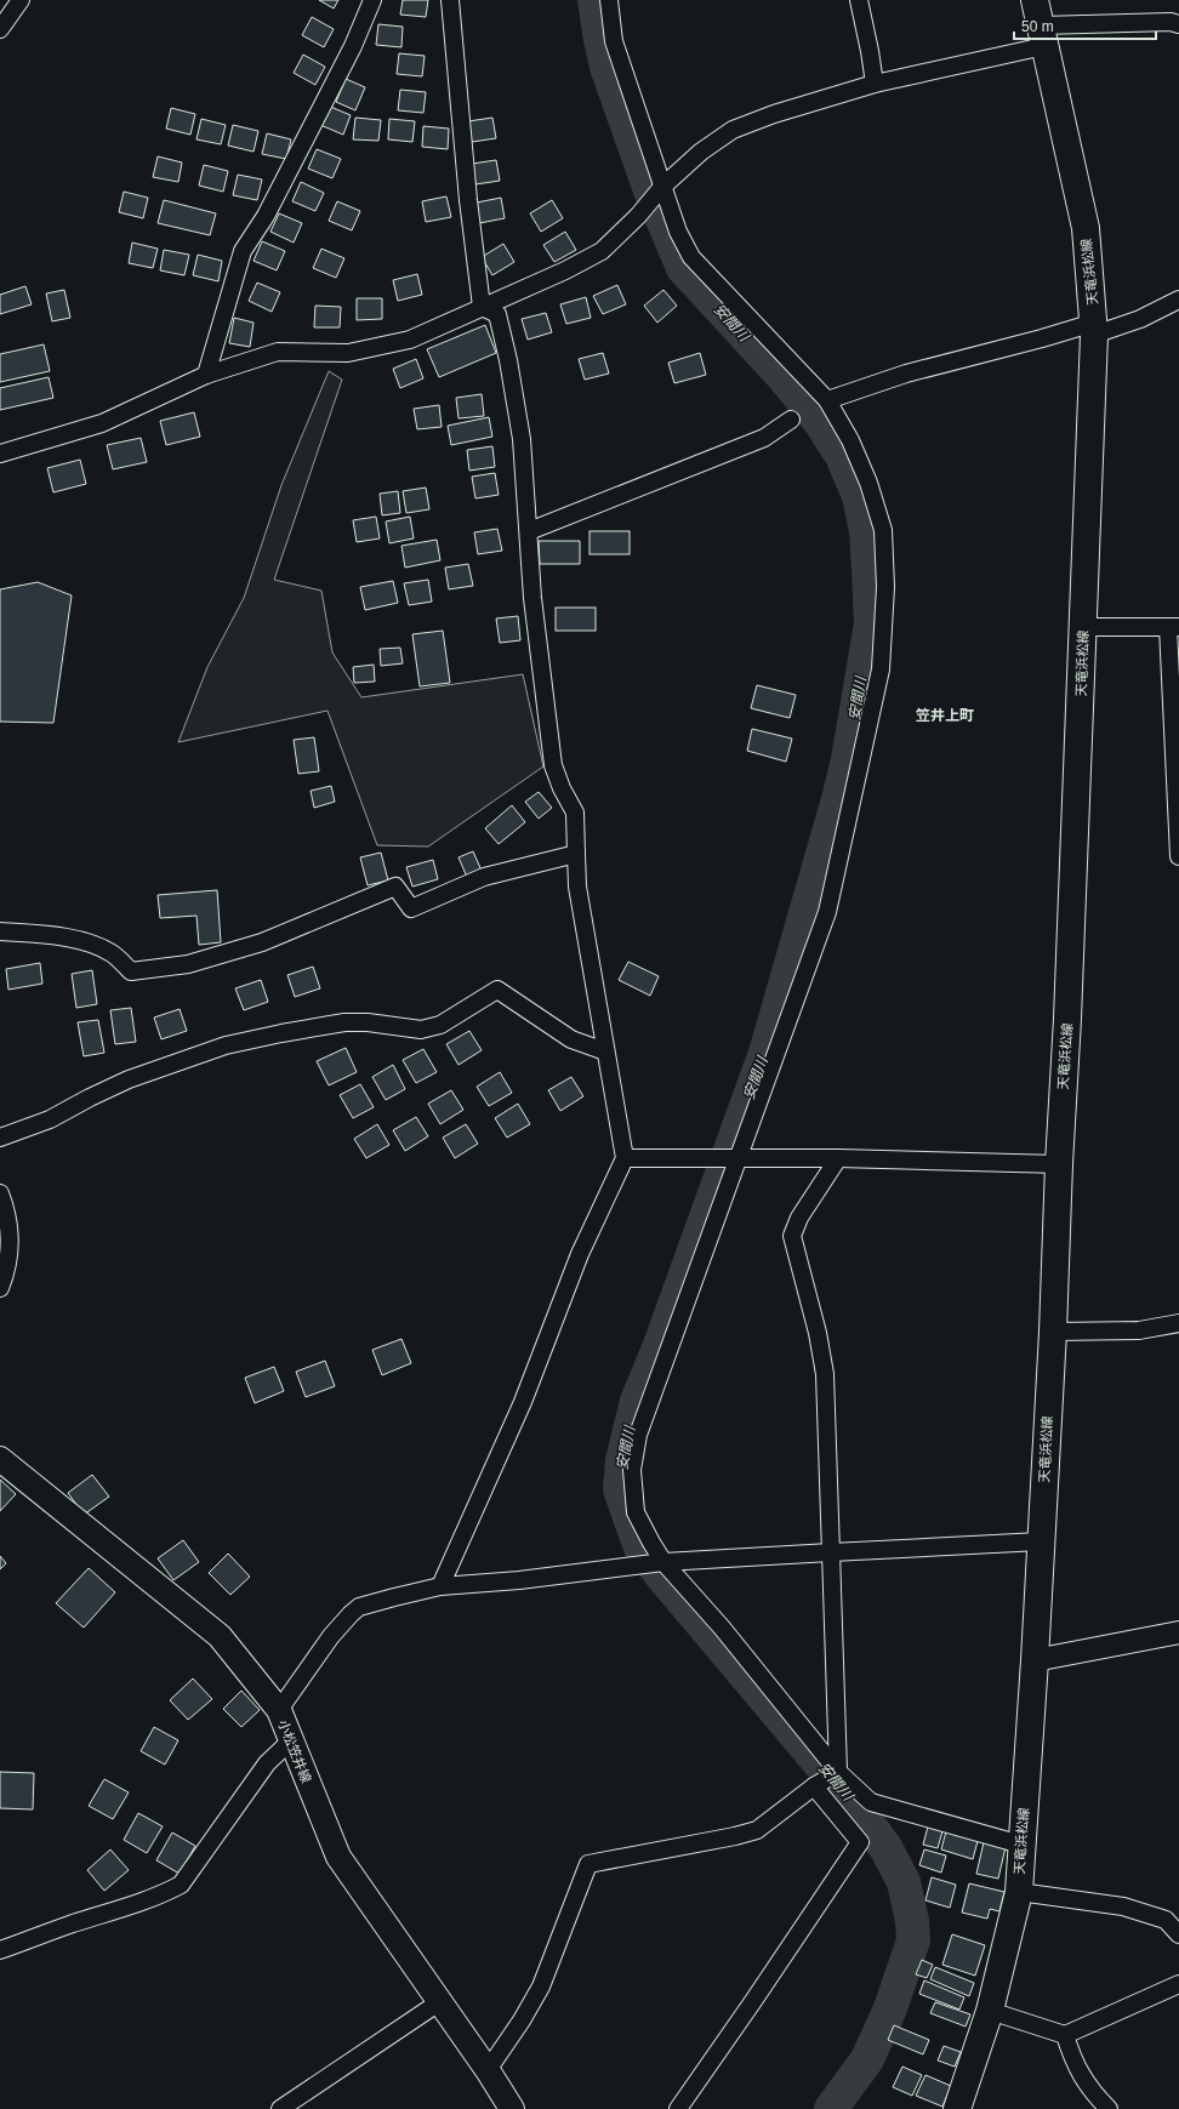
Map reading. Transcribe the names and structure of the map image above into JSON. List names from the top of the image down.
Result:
{
  "streets": {
    "main road": ["天竜浜松線", "小松笠井線"]
  },
  "districts": ["笠井上町"],
  "water": ["安間川"],
  "scale_bar": "50 m"
}
